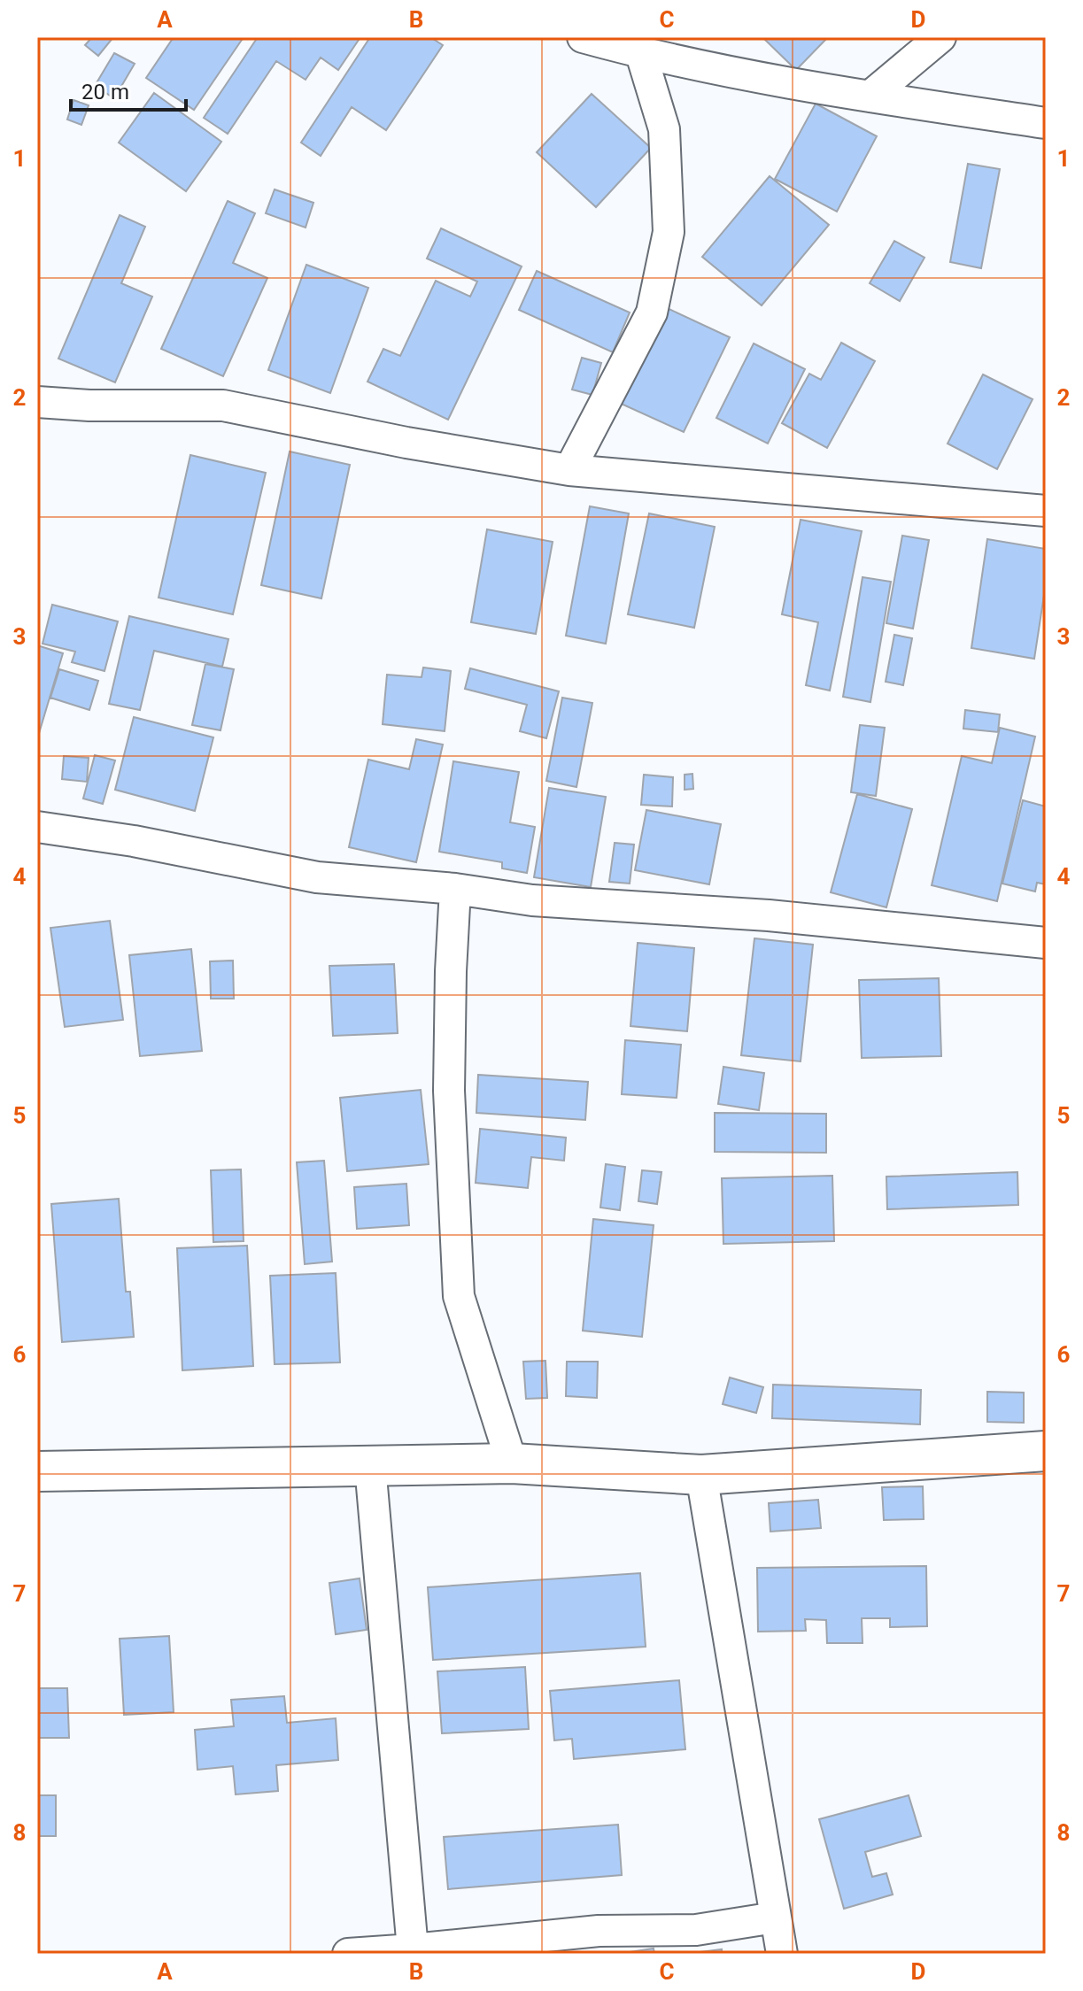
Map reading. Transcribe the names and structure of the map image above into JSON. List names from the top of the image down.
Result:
{
  "scale_bar": "20 m",
  "grid": {
    "columns": [
      "A",
      "B",
      "C",
      "D"
    ],
    "rows": [
      "1",
      "2",
      "3",
      "4",
      "5",
      "6",
      "7",
      "8"
    ]
  }
}
